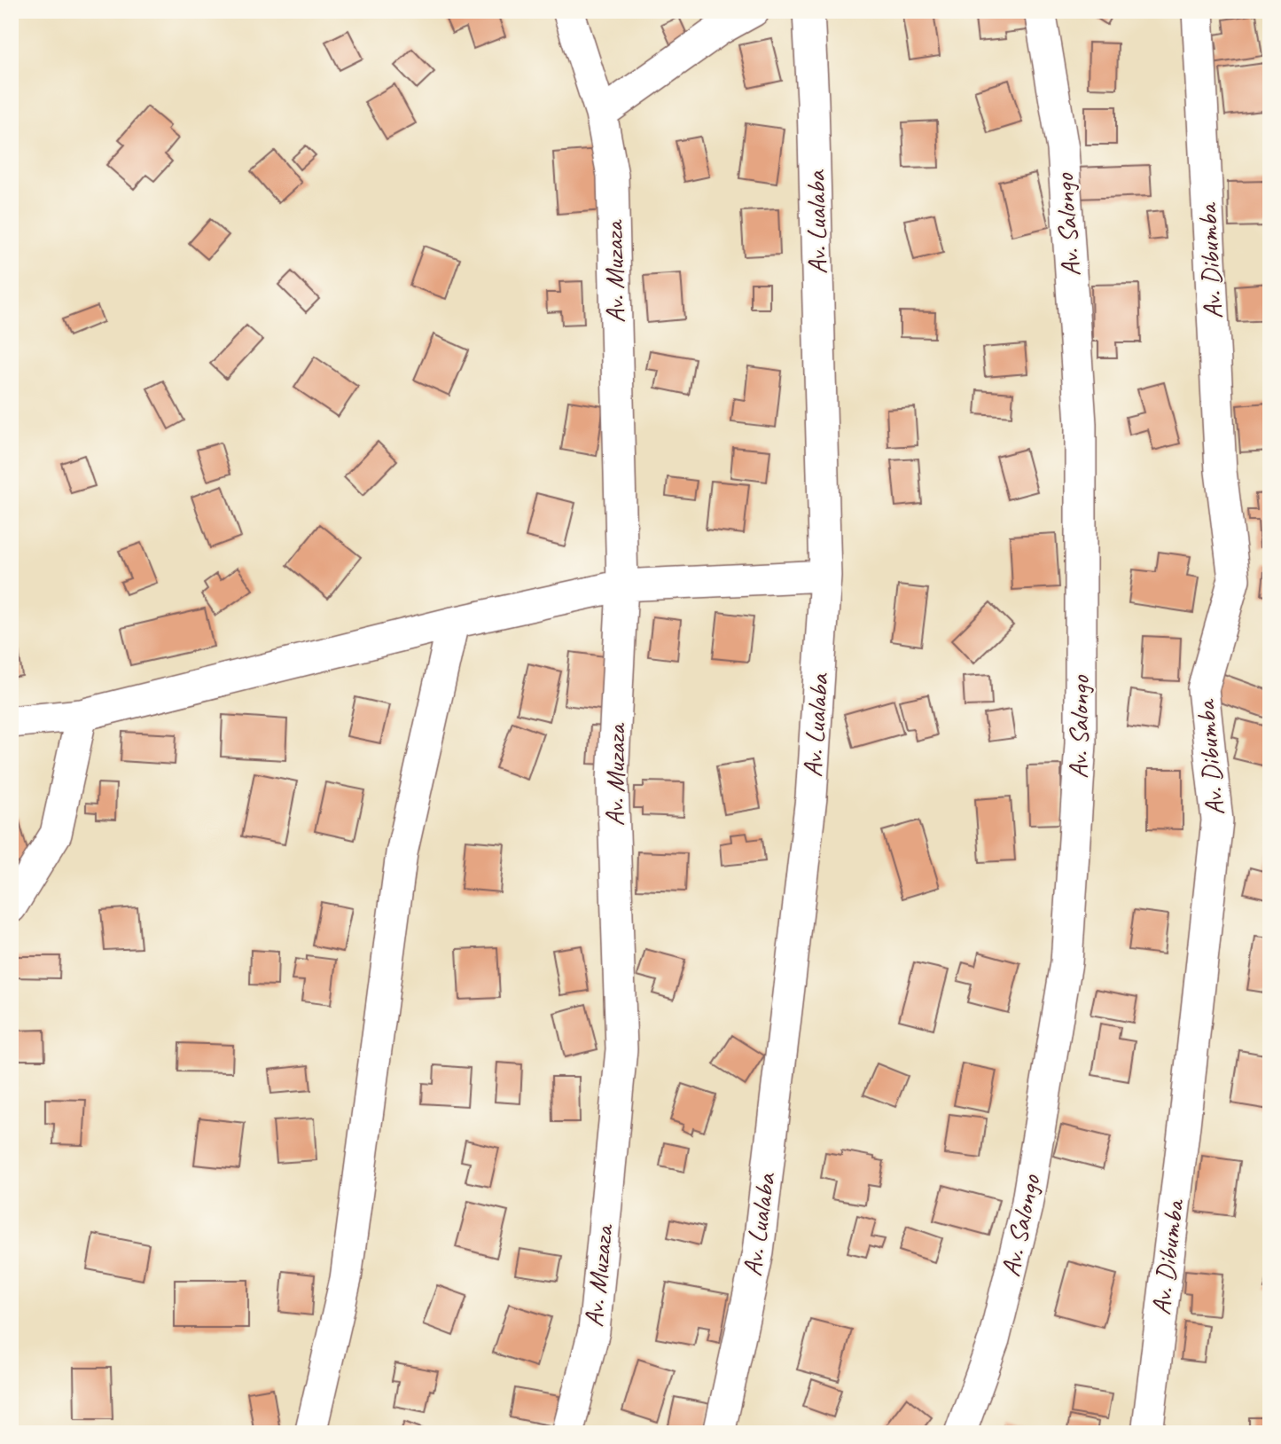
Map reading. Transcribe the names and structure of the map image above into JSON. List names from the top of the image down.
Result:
{
  "streets": {
    "street": [
      "Av. Lualaba",
      "Av. Salongo",
      "Av. Dibumba",
      "Av. Muzaza"
    ]
  }
}
